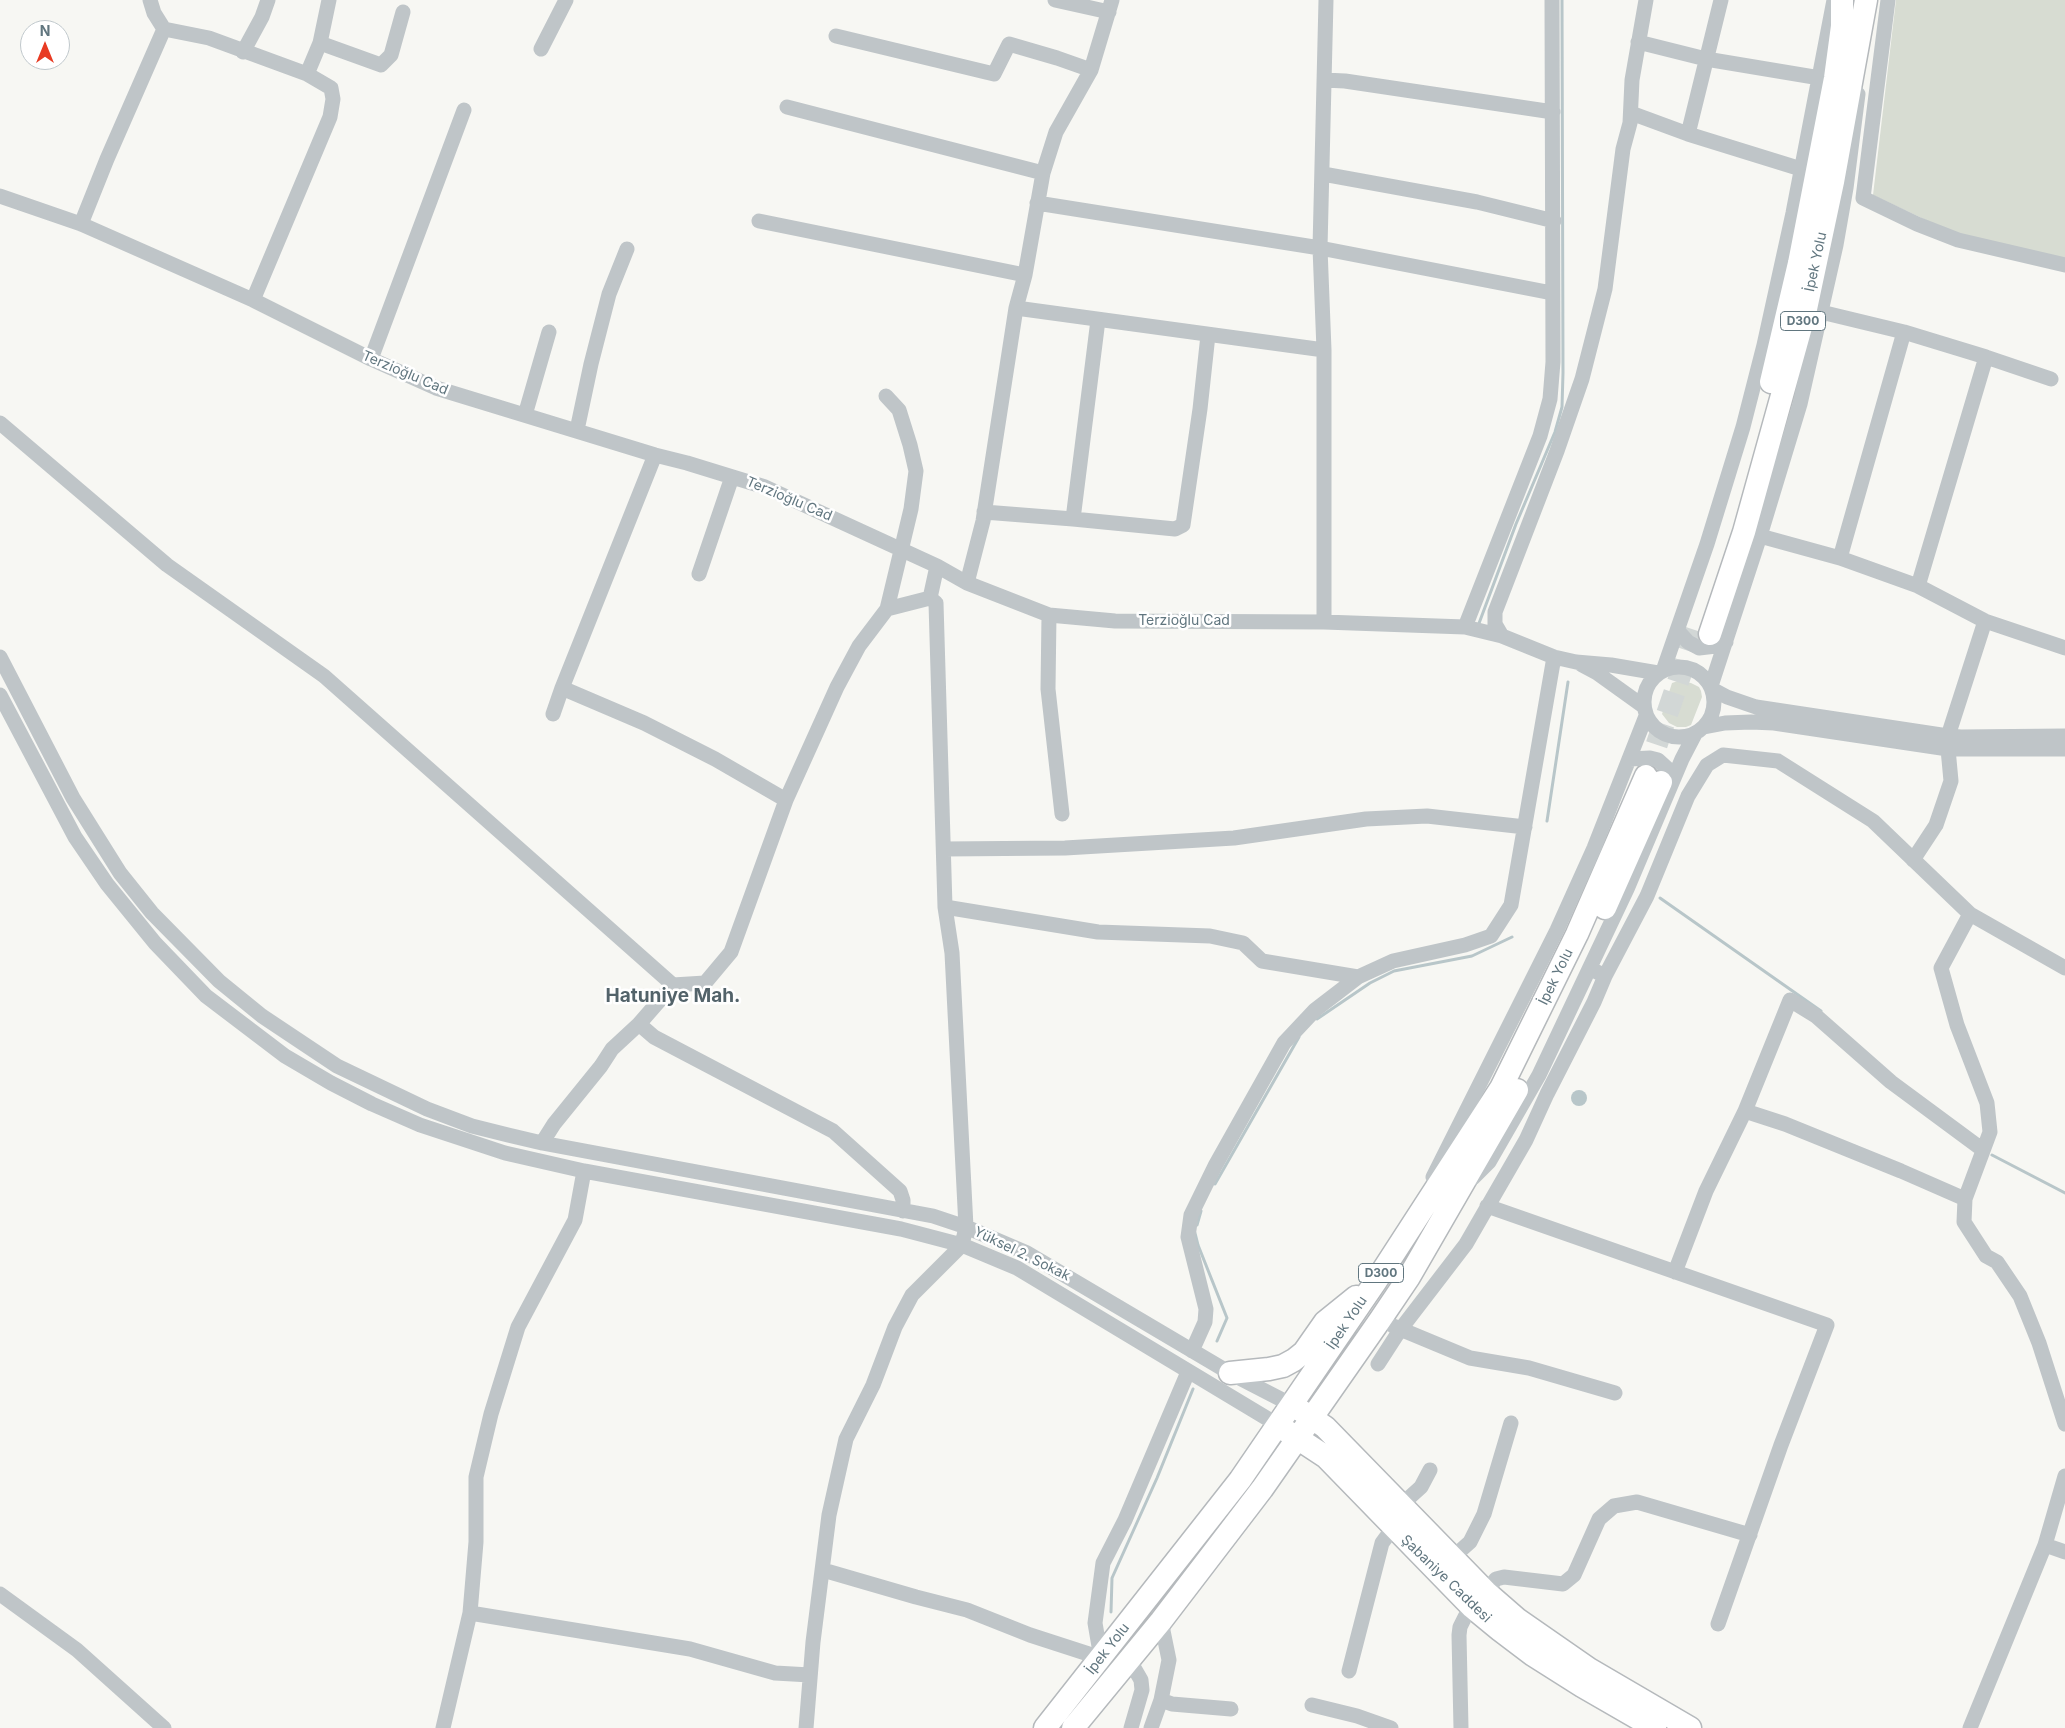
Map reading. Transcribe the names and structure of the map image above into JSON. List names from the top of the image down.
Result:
{
  "streets": {
    "highway": ["İpek Yolu", "D300", "Şabaniye Caddesi"],
    "street": ["Terzioğlu Cad", "Yüksel 2. Sokak"]
  },
  "crossings": [
    ["İpek Yolu", "Yüksel 2. Sokak"],
    ["İpek Yolu", "Şabaniye Caddesi"],
    ["Yüksel 2. Sokak", "Şabaniye Caddesi"]
  ],
  "districts": ["Hatuniye Mah."],
  "north": "top"
}
